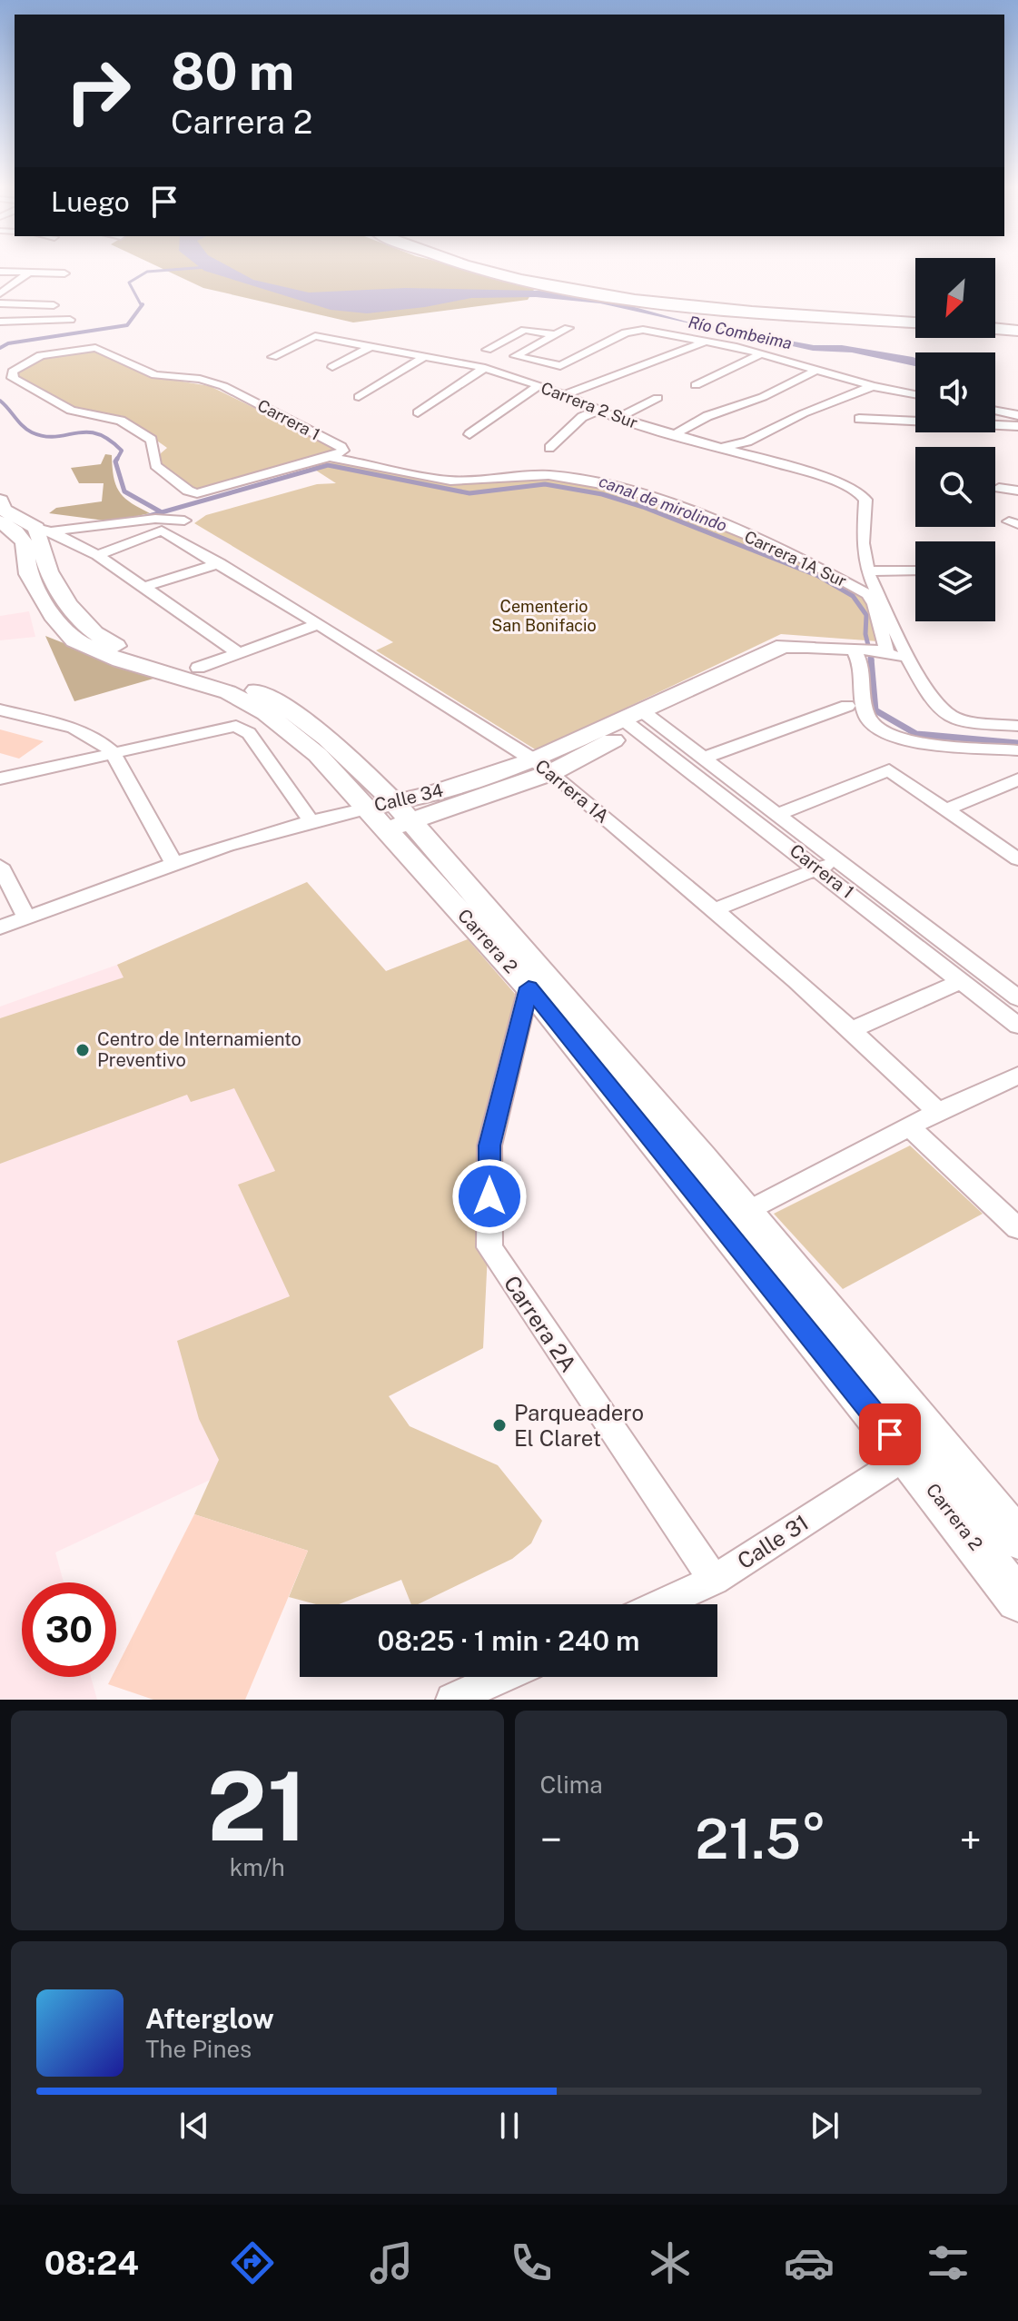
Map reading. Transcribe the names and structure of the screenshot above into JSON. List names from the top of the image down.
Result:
{
  "streets": {
    "street": [
      "Carrera 2 Sur",
      "Carrera 1",
      "Carrera 1A Sur",
      "Carrera 1A",
      "Calle 34",
      "Carrera 2",
      "Carrera 2A",
      "Calle 31"
    ]
  },
  "crossings": [
    ["Carrera 1", "Carrera 1A Sur"],
    ["Carrera 1", "Calle 34"],
    ["Carrera 1A Sur", "Calle 34"],
    ["Carrera 1A", "Calle 34"],
    ["Calle 34", "Carrera 2"],
    ["Carrera 2", "Carrera 2A"],
    ["Carrera 2", "Calle 31"],
    ["Carrera 2A", "Calle 31"]
  ],
  "water": ["Río Combeima", "canal de mirolindo"],
  "parks": ["Cementerio San Bonifacio"],
  "places": ["Centro de Internamiento Preventivo", "Parqueadero El Claret"],
  "north": "bottom left",
  "page": {
    "turn": ["80 m", "Carrera 2"],
    "then": "Luego",
    "limit": "30",
    "trip": "08:25 · 1 min · 240 m",
    "tile": [
      ["21", "km/h"],
      "Clima"
    ],
    "heat": ["−", "21.5°", "+"],
    "song": ["Afterglow", "The Pines"],
    "tabs": "08:24"
  }
}
